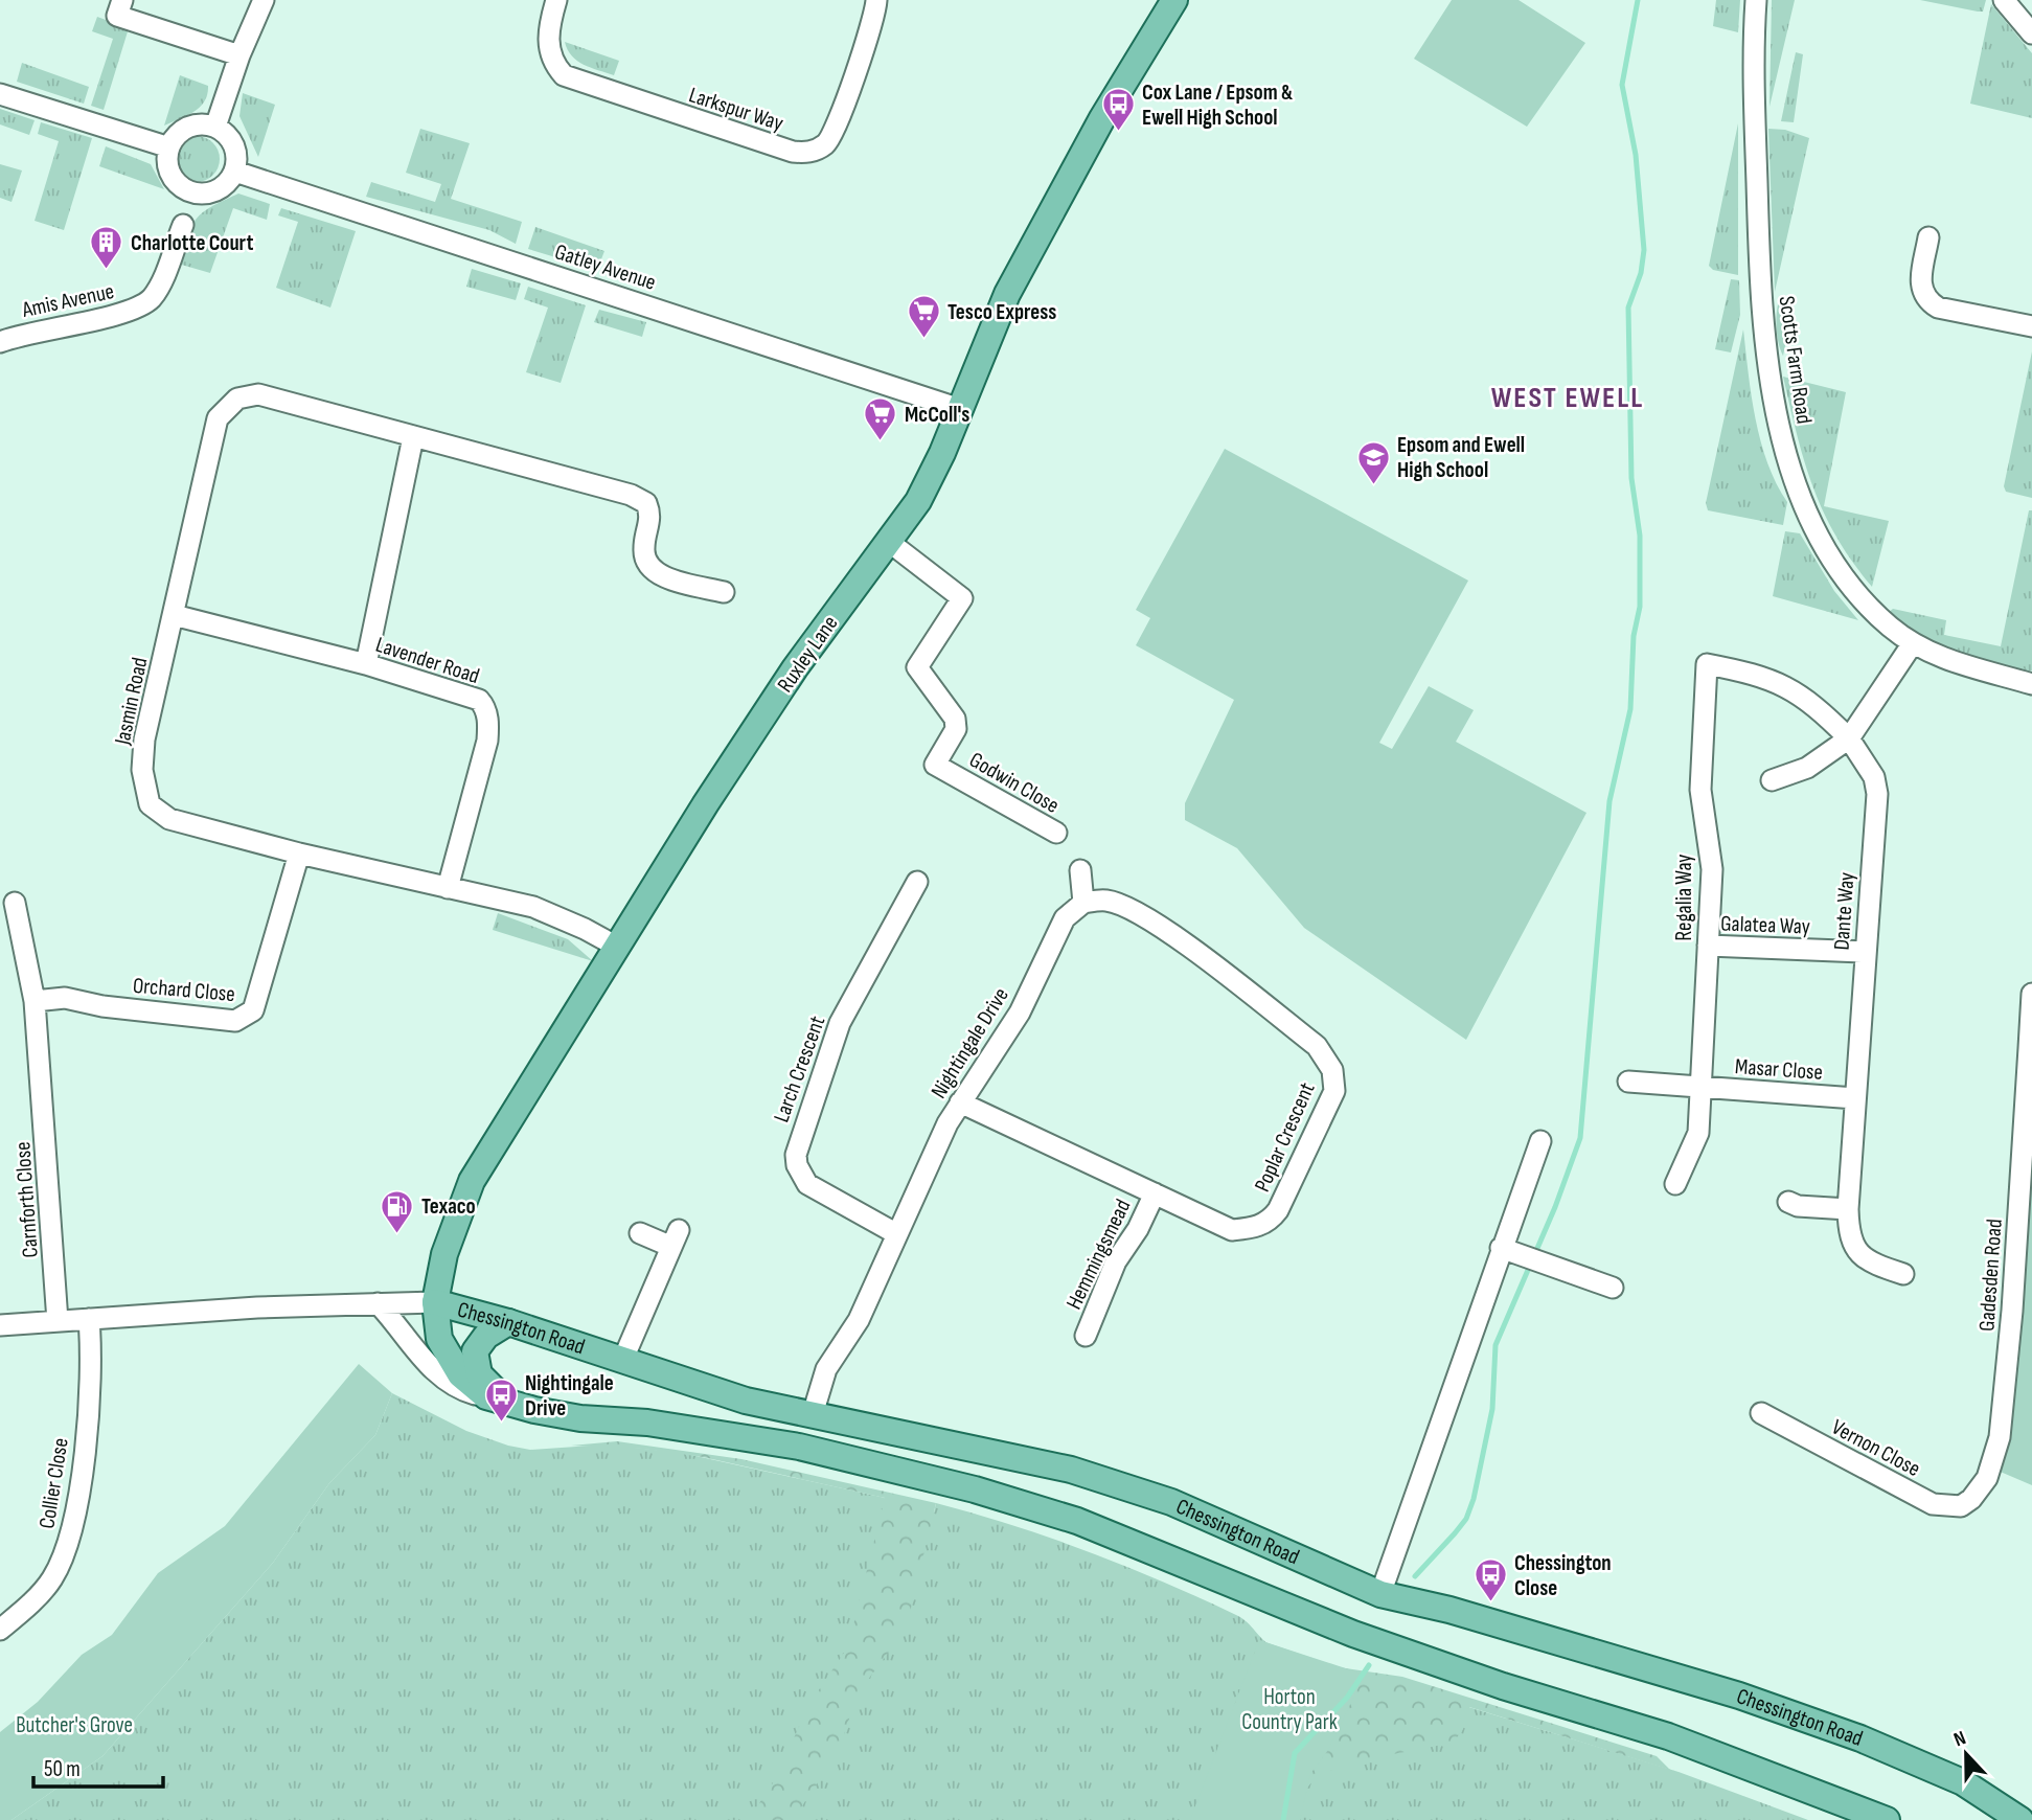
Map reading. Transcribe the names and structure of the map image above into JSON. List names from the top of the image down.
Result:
{
  "streets": {
    "main road": ["Ruxley Lane", "Chessington Road"],
    "street": [
      "Larkspur Way",
      "Gatley Avenue",
      "Amis Avenue",
      "Scotts Farm Road",
      "Lavender Road",
      "Jasmin Road",
      "Godwin Close",
      "Regalia Way",
      "Dante Way",
      "Galatea Way",
      "Orchard Close",
      "Nightingale Drive",
      "Larch Crescent",
      "Masar Close",
      "Poplar Crescent",
      "Carnforth Close",
      "Hemmingsmead",
      "Gadesden Road",
      "Vernon Close",
      "Collier Close"
    ]
  },
  "crossings": [
    ["Gatley Avenue", "Ruxley Lane"],
    ["Ruxley Lane", "Jasmin Road"],
    ["Ruxley Lane", "Godwin Close"],
    ["Ruxley Lane", "Chessington Road"],
    ["Lavender Road", "Jasmin Road"],
    ["Jasmin Road", "Orchard Close"],
    ["Regalia Way", "Dante Way"],
    ["Regalia Way", "Galatea Way"],
    ["Regalia Way", "Masar Close"],
    ["Dante Way", "Galatea Way"],
    ["Dante Way", "Masar Close"],
    ["Orchard Close", "Carnforth Close"],
    ["Nightingale Drive", "Larch Crescent"],
    ["Nightingale Drive", "Poplar Crescent"],
    ["Nightingale Drive", "Chessington Road"],
    ["Poplar Crescent", "Hemmingsmead"],
    ["Carnforth Close", "Chessington Road"],
    ["Gadesden Road", "Vernon Close"],
    ["Chessington Road", "Collier Close"]
  ],
  "districts": ["WEST EWELL"],
  "parks": ["Horton Country Park", "Butcher's Grove"],
  "places": {
    "bus stop": ["Cox Lane / Epsom & Ewell High School", "Nightingale Drive", "Chessington Close"],
    "building": ["Charlotte Court"],
    "supermarket": ["Tesco Express", "McColl's"],
    "school or university": ["Epsom and Ewell High School"],
    "fuel station": ["Texaco"]
  },
  "scale_bar": "50 m",
  "north": "top"
}
